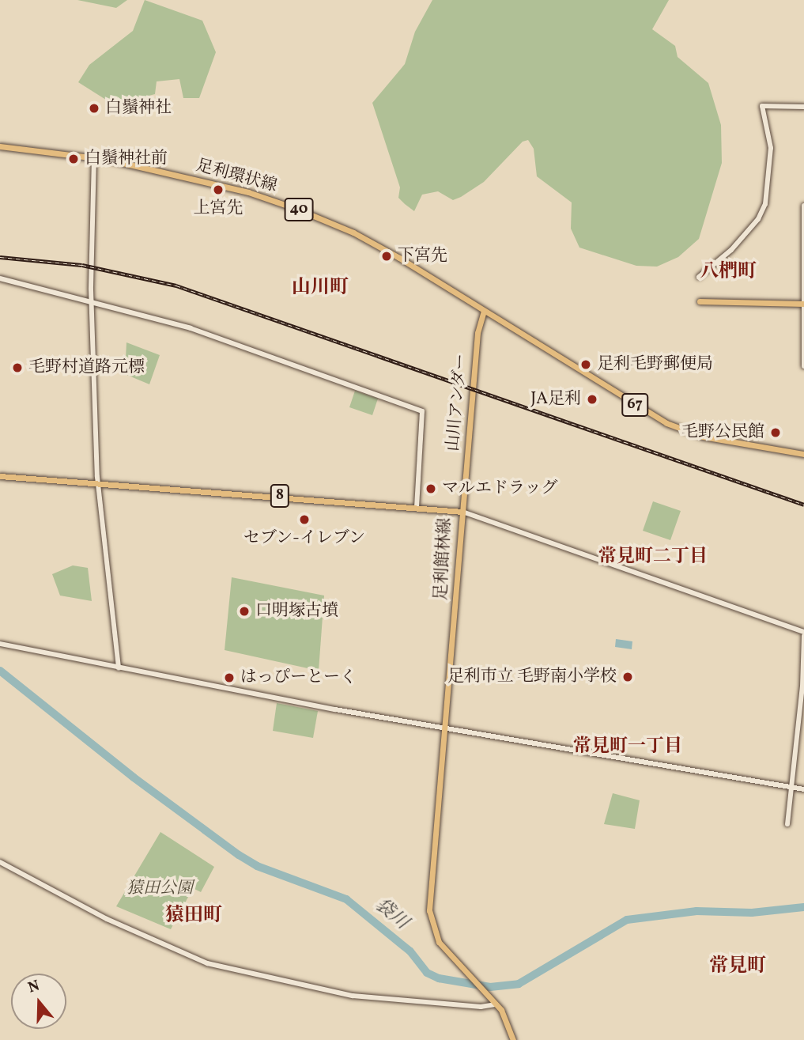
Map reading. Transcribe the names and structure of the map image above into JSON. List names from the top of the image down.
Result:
{
  "streets": {
    "main road": [
      "足利環状線",
      "40",
      "山川アンダー",
      "67",
      "8",
      "足利館林線"
    ]
  },
  "crossings": [
    ["足利環状線", "山川アンダー"],
    ["足利環状線", "67"],
    ["山川アンダー", "67"],
    ["山川アンダー", "足利館林線"]
  ],
  "districts": [
    "八椚町",
    "山川町",
    "常見町二丁目",
    "常見町一丁目",
    "猿田町",
    "常見町"
  ],
  "water": ["袋川"],
  "parks": ["猿田公園"],
  "places": [
    "白鬚神社",
    "白鬚神社前",
    "上宮先",
    "下宮先",
    "足利毛野郵便局",
    "毛野村道路元標",
    "JA足利",
    "毛野公民館",
    "マルエドラッグ",
    "セブン-イレブン",
    "口明塚古墳",
    "足利市立 毛野南小学校",
    "はっぴーとーく"
  ],
  "north": "top"
}
